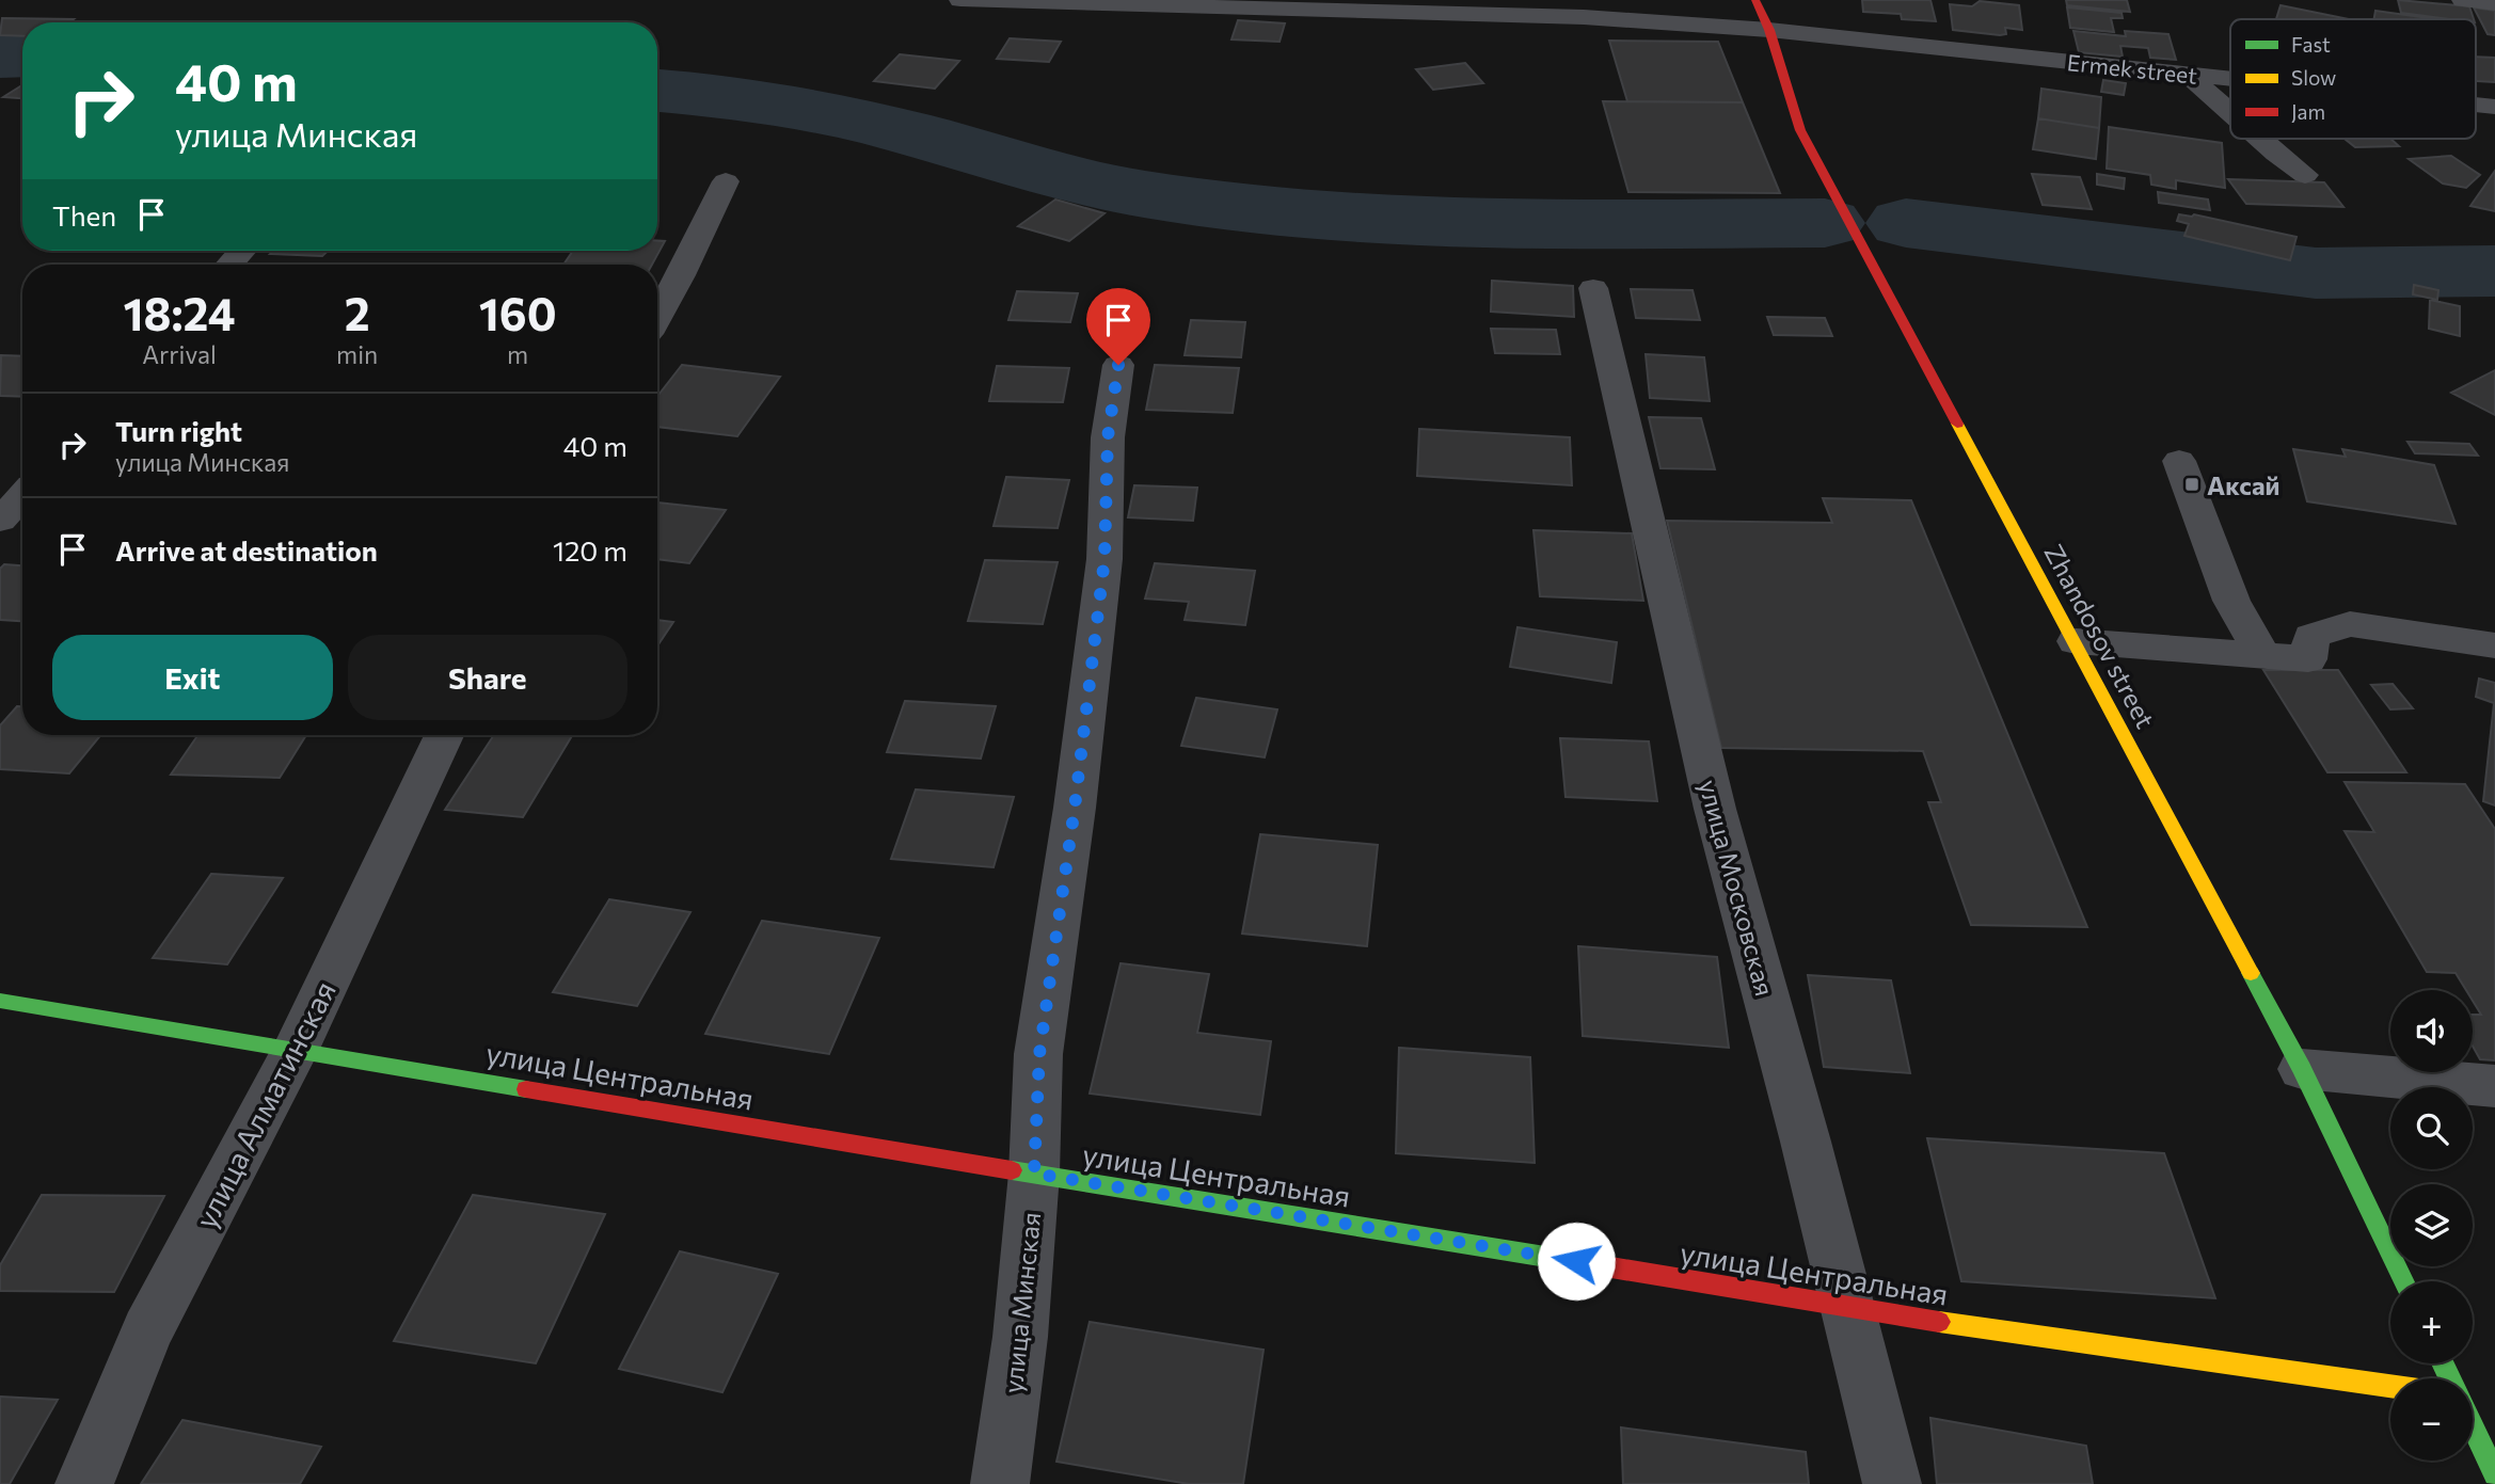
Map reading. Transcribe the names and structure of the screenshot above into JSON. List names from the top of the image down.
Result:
{
  "streets": {
    "main road": ["Zhandosov street", "улица Центральная"],
    "street": [
      "Ermek street",
      "улица Московская",
      "улица Алматинская",
      "улица Минская"
    ]
  },
  "crossings": [
    ["Ermek street", "Zhandosov street"],
    ["улица Московская", "улица Центральная"],
    ["улица Центральная", "улица Алматинская"],
    ["улица Центральная", "улица Минская"]
  ],
  "places": {
    "transit": ["Аксай"]
  },
  "legend": ["Fast", "Slow", "Jam"],
  "page": {
    "turn": ["40 m", "улица Минская"],
    "then": "Then",
    "eta": [
      "18:24",
      "Arrival",
      "2",
      "min",
      "160",
      "m"
    ],
    "list": [
      {
        "name": "Turn right",
        "note": "улица Минская",
        "value": "40 m"
      },
      {
        "name": "Arrive at destination",
        "value": "120 m"
      }
    ],
    "buttons": ["Exit", "Share"],
    "map_buttons": ["+", "−"]
  }
}
